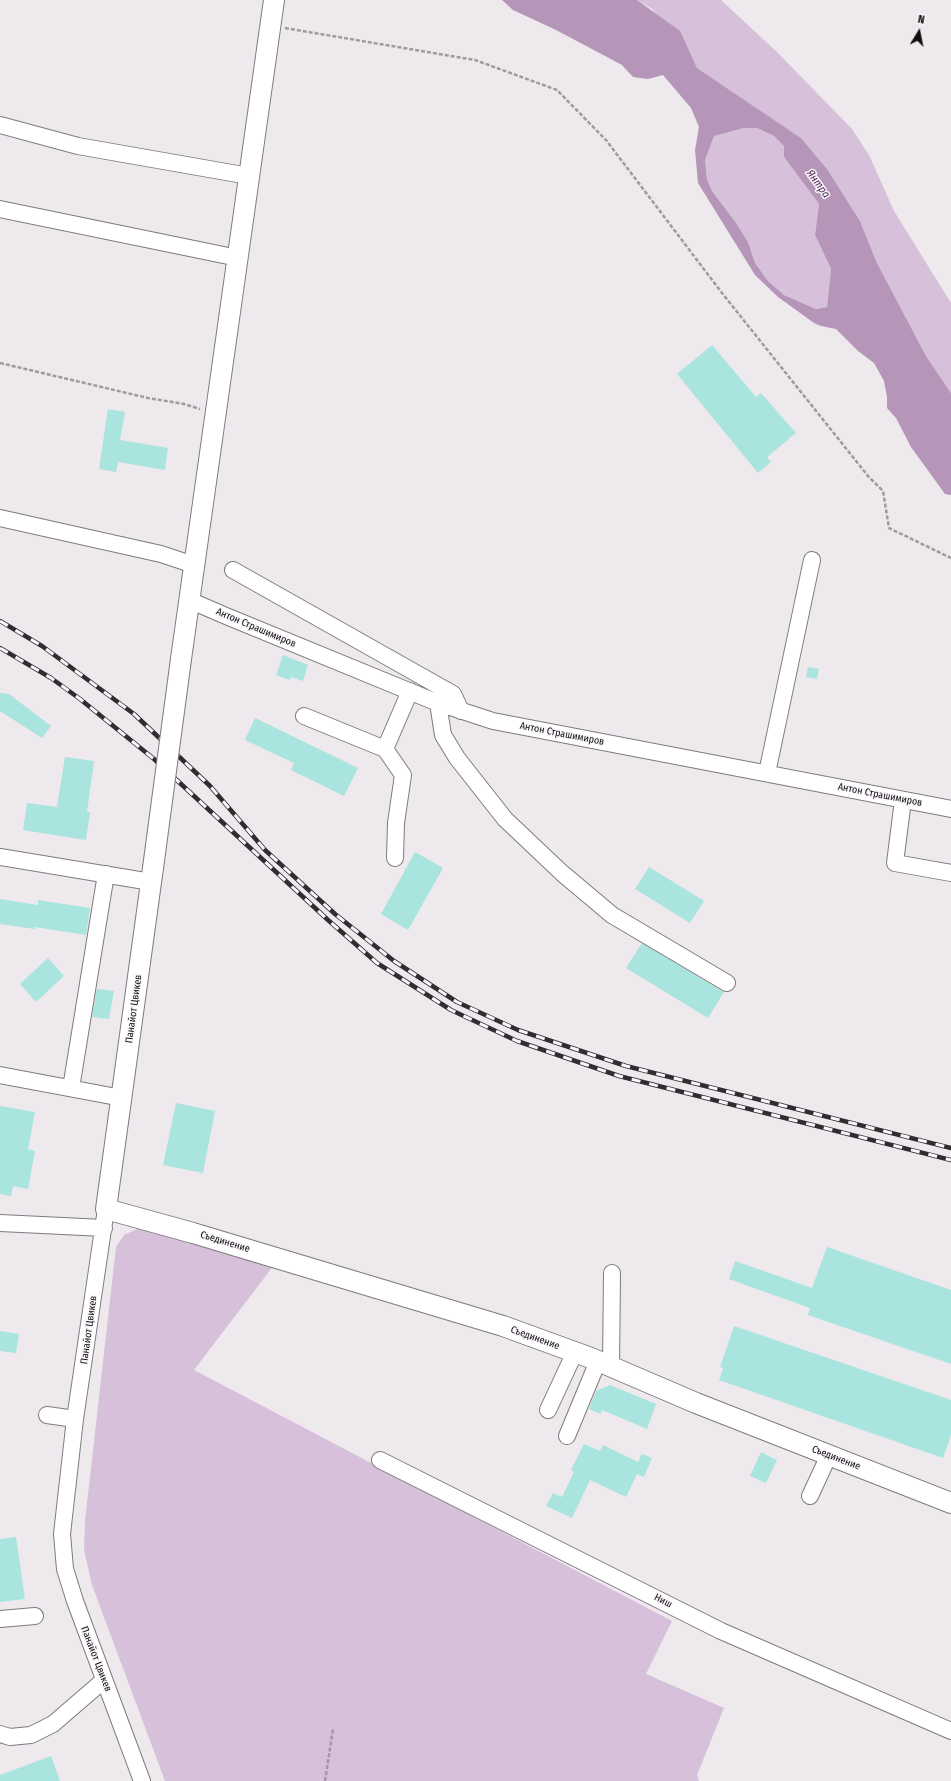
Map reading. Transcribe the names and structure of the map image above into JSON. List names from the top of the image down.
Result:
{
  "streets": {
    "main road": ["Панайот Цвикев", "Съединение"],
    "street": ["Антон Страшимиров", "Ниш"]
  },
  "crossings": [
    ["Антон Страшимиров", "Панайот Цвикев"],
    ["Панайот Цвикев", "Съединение"]
  ],
  "water": ["Янтра"],
  "north": "top"
}
